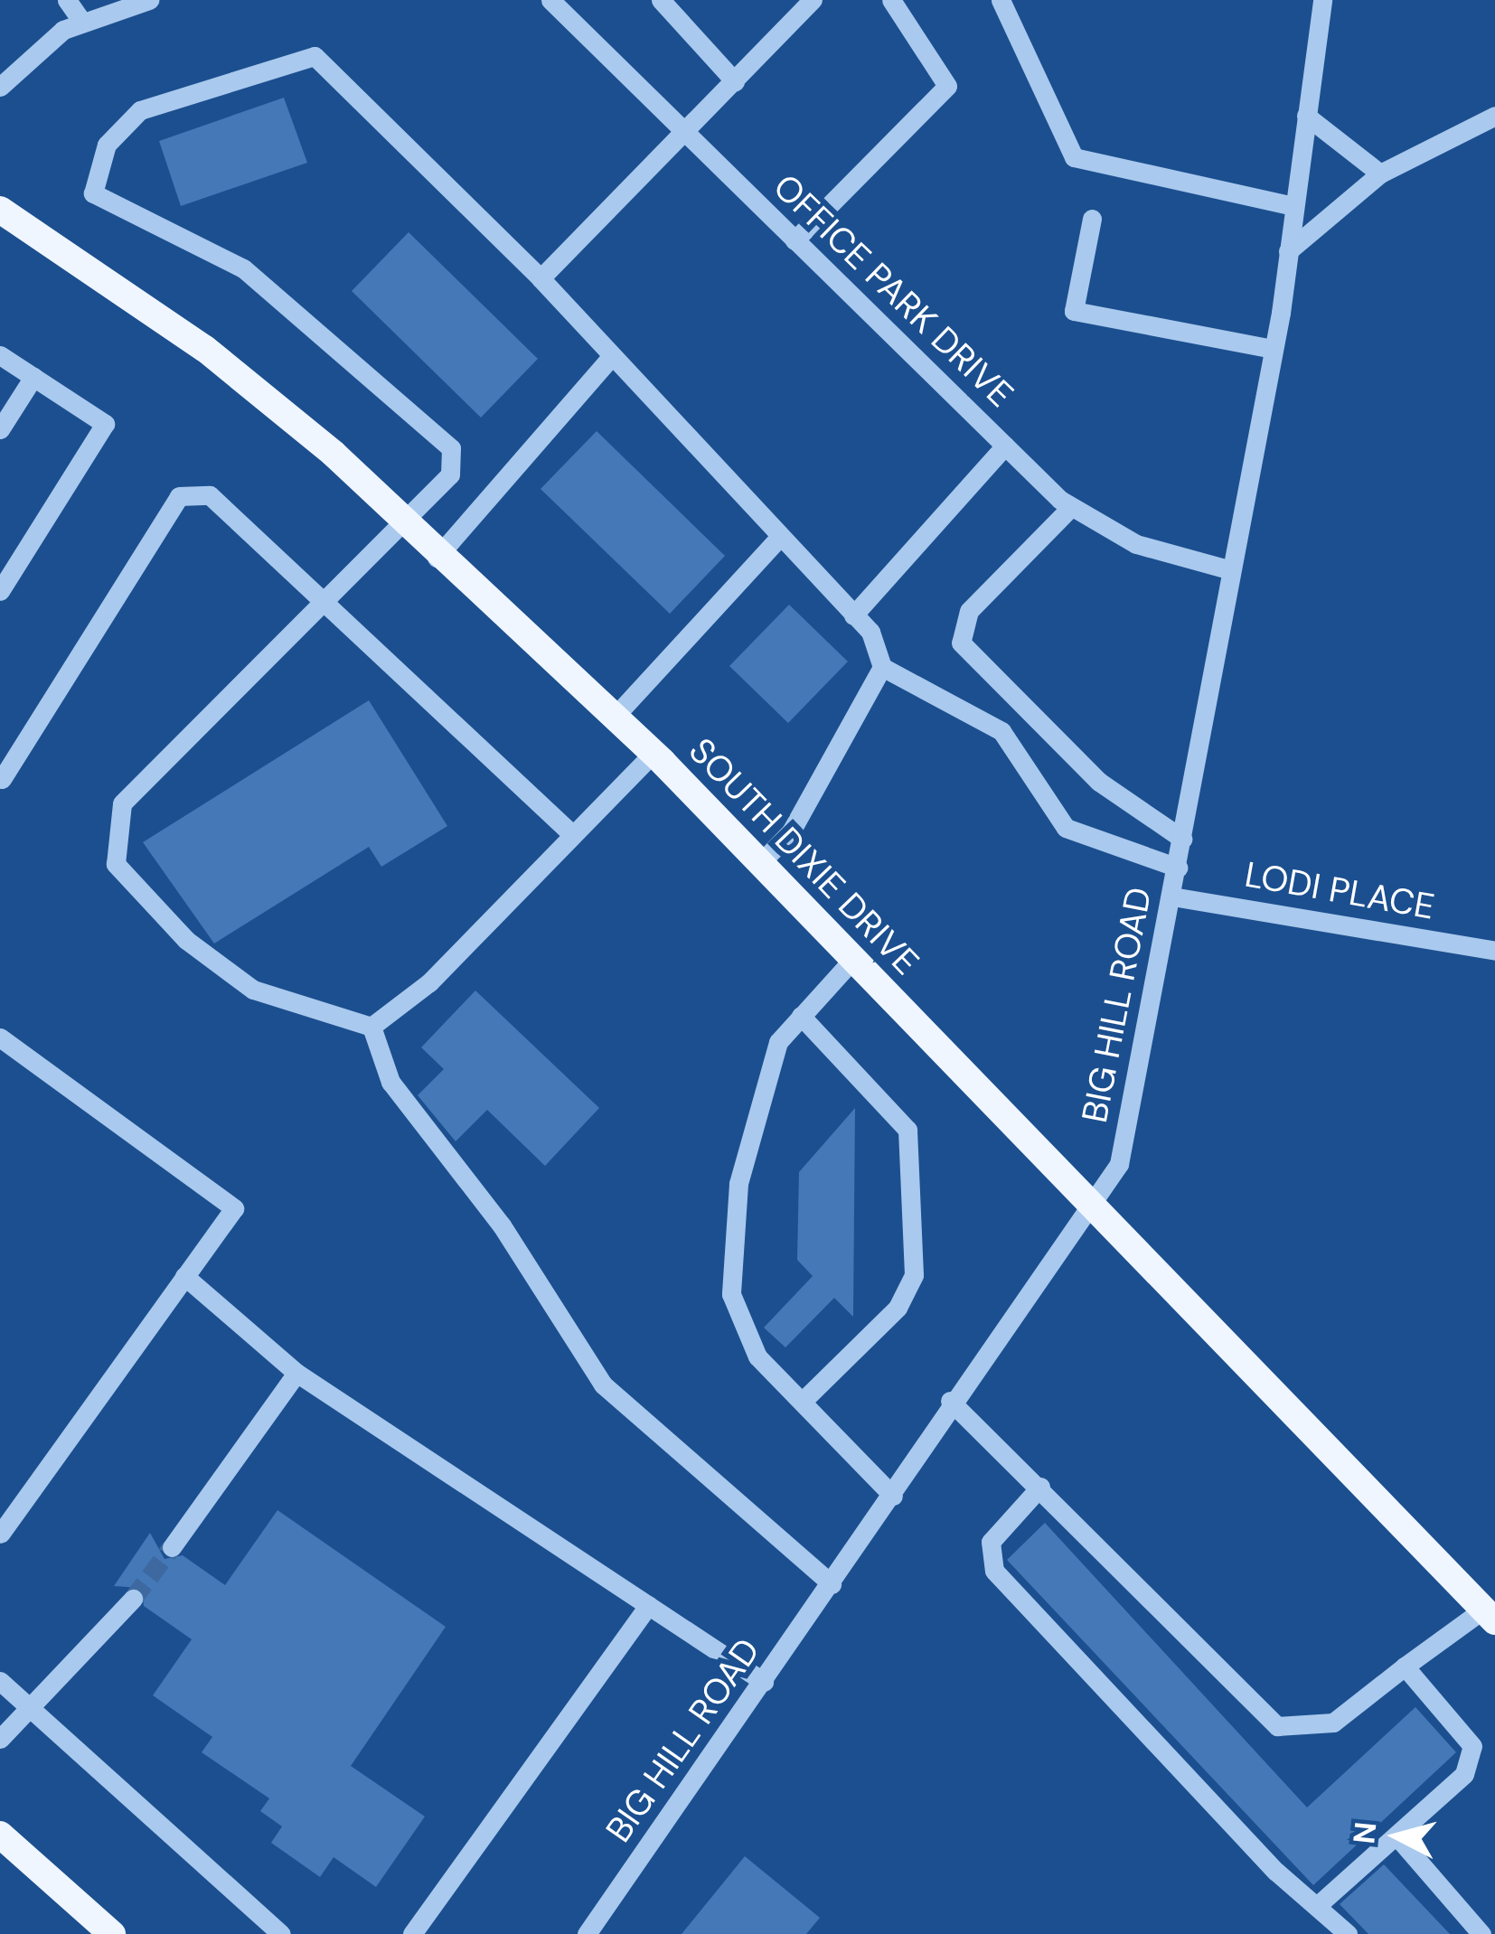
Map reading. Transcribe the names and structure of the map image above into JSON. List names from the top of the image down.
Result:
{
  "streets": {
    "main road": ["SOUTH DIXIE DRIVE"],
    "street": ["OFFICE PARK DRIVE", "LODI PLACE", "BIG HILL ROAD"]
  },
  "crossings": [
    ["OFFICE PARK DRIVE", "BIG HILL ROAD"],
    ["SOUTH DIXIE DRIVE", "BIG HILL ROAD"],
    ["LODI PLACE", "BIG HILL ROAD"]
  ],
  "north": "left"
}
